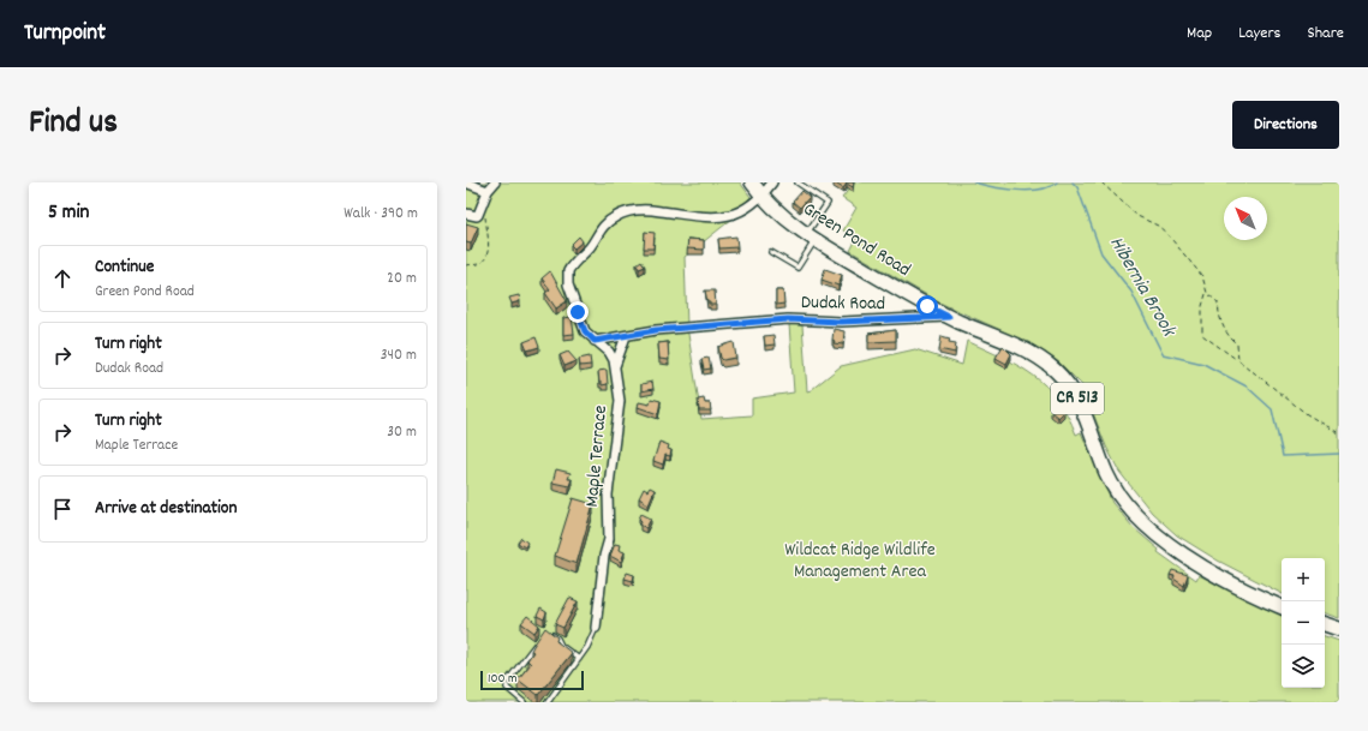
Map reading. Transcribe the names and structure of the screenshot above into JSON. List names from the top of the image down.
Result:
{
  "streets": {
    "main road": ["Green Pond Road", "CR 513"],
    "street": ["Dudak Road", "Maple Terrace"]
  },
  "crossings": [
    ["Green Pond Road", "Dudak Road"],
    ["Green Pond Road", "Maple Terrace"],
    ["Dudak Road", "Maple Terrace"]
  ],
  "water": ["Hibernia Brook"],
  "parks": ["Wildcat Ridge Wildlife Management Area"],
  "scale_bar": "100 m",
  "north": "top left",
  "page": {
    "header": "Turnpoint",
    "nav": ["Map", "Layers", "Share"],
    "title": "Find us",
    "buttons": "Directions",
    "heading": ["5 min", "Walk · 390 m"],
    "list": [
      ["Continue", "Green Pond Road", "20 m"],
      ["Turn right", "Dudak Road", "340 m"],
      ["Turn right", "Maple Terrace", "30 m"],
      "Arrive at destination"
    ],
    "map_buttons": ["+", "−"],
    "scale": "100 m"
  }
}
